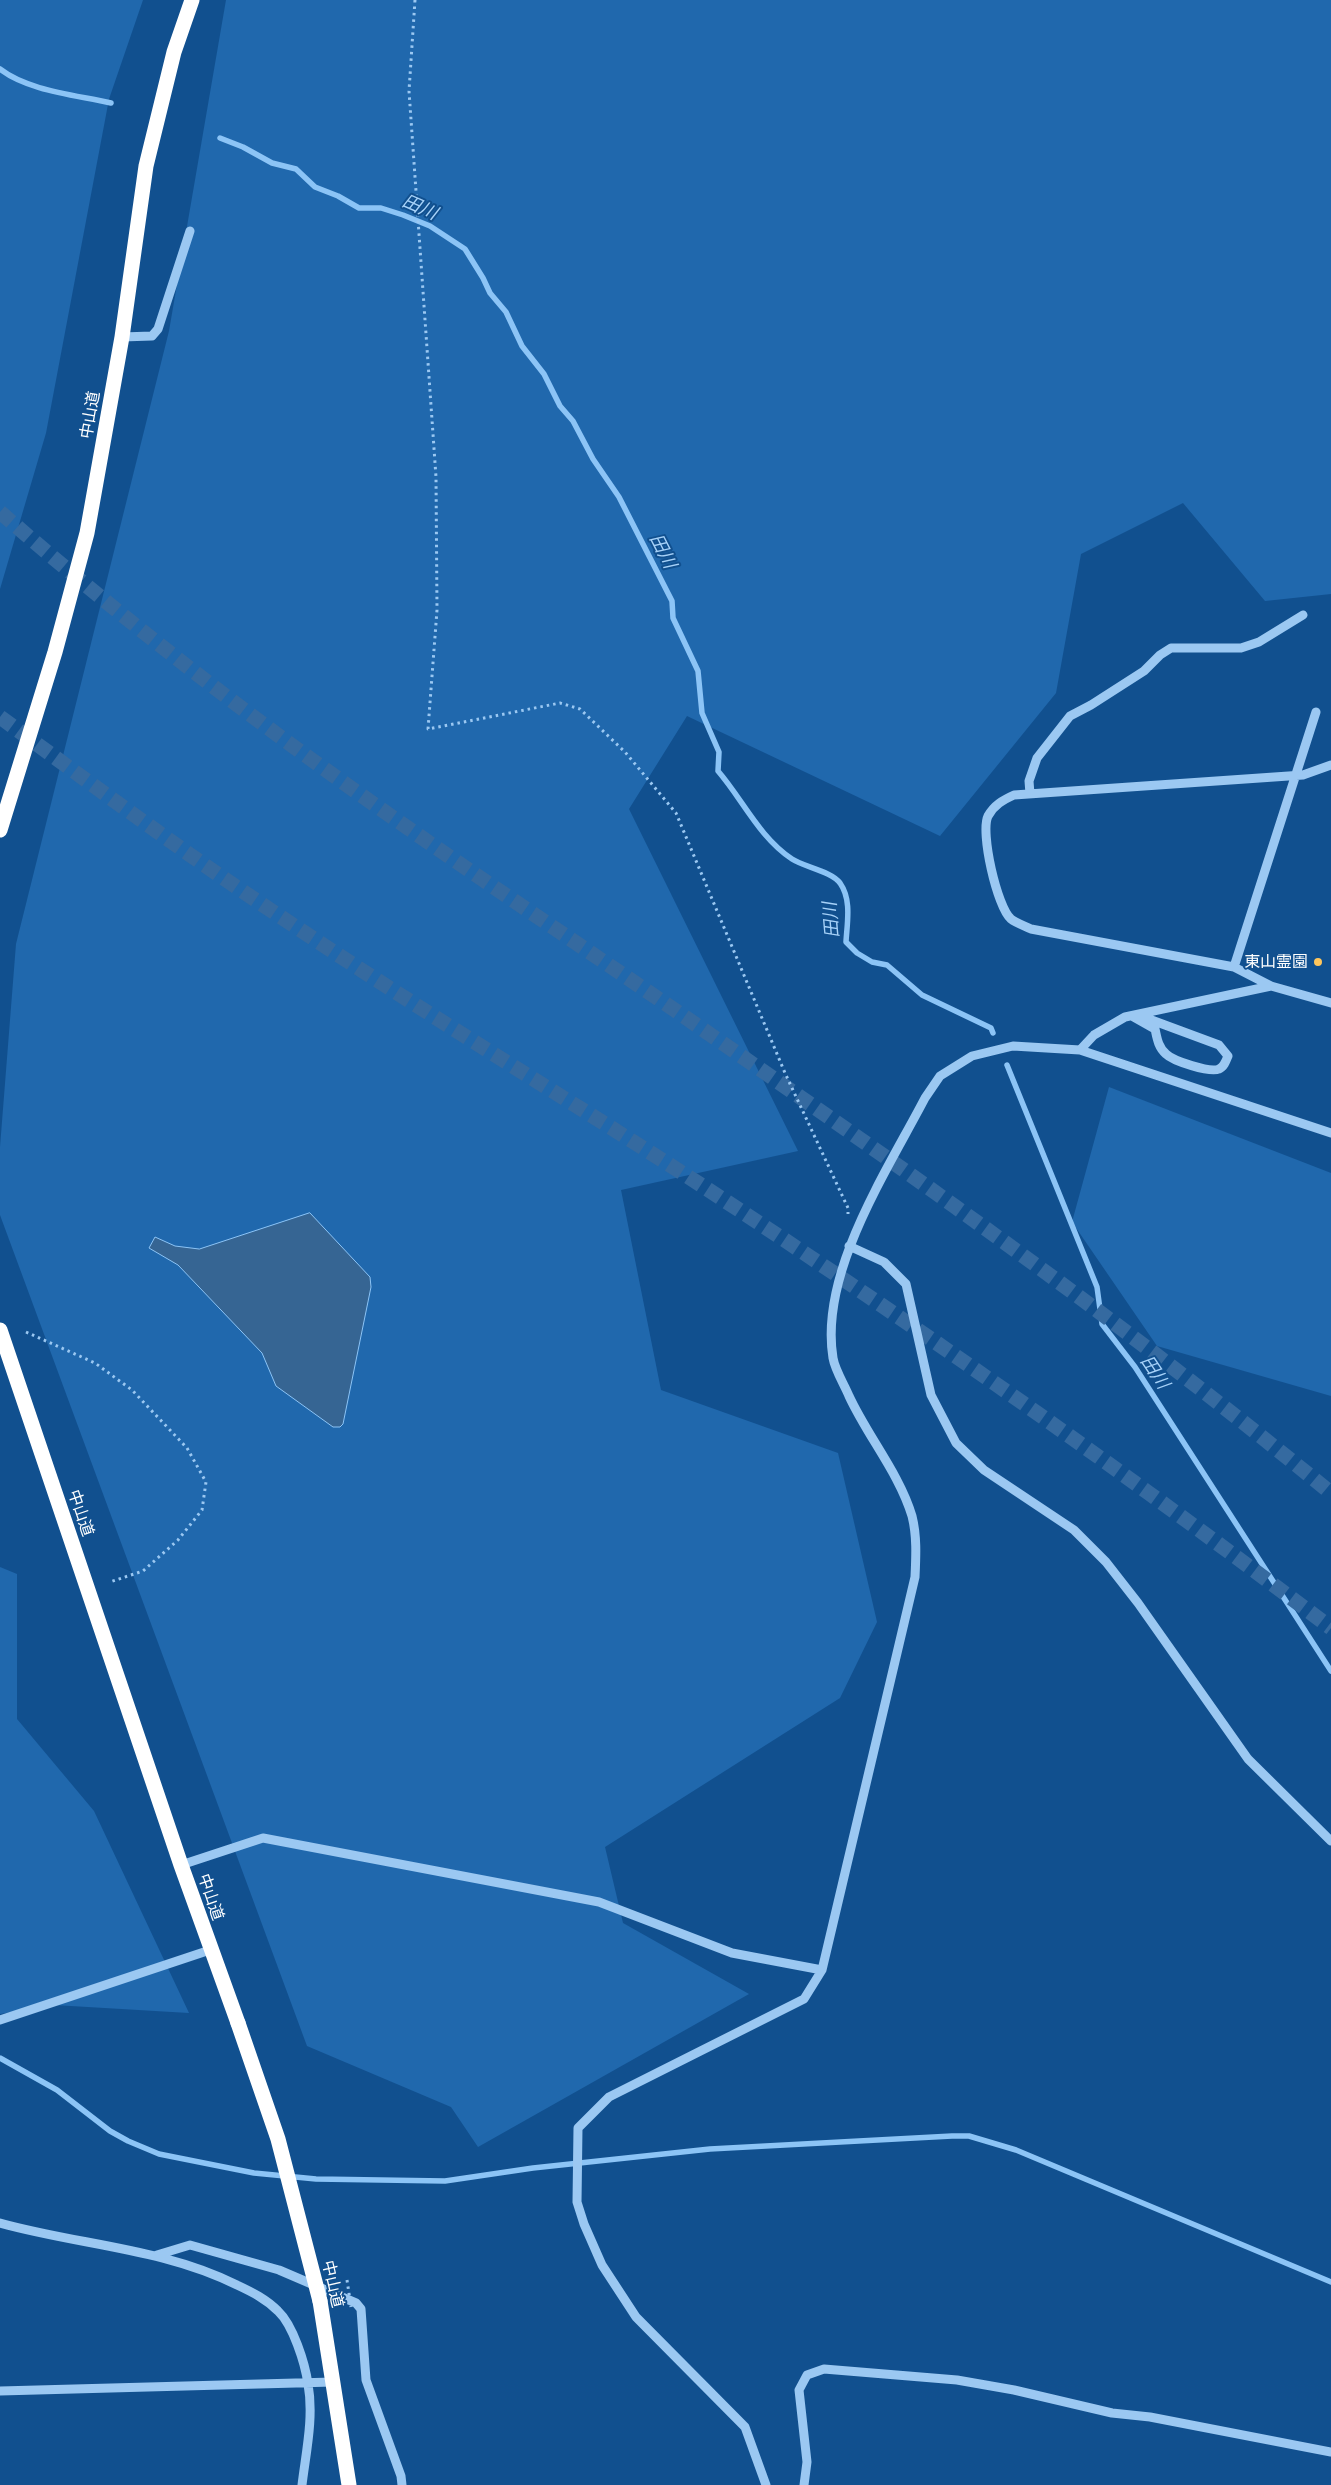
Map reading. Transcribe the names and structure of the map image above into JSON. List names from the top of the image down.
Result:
{
  "streets": {
    "highway": ["中山道"]
  },
  "water": ["田川"],
  "places": ["東山霊園"]
}
